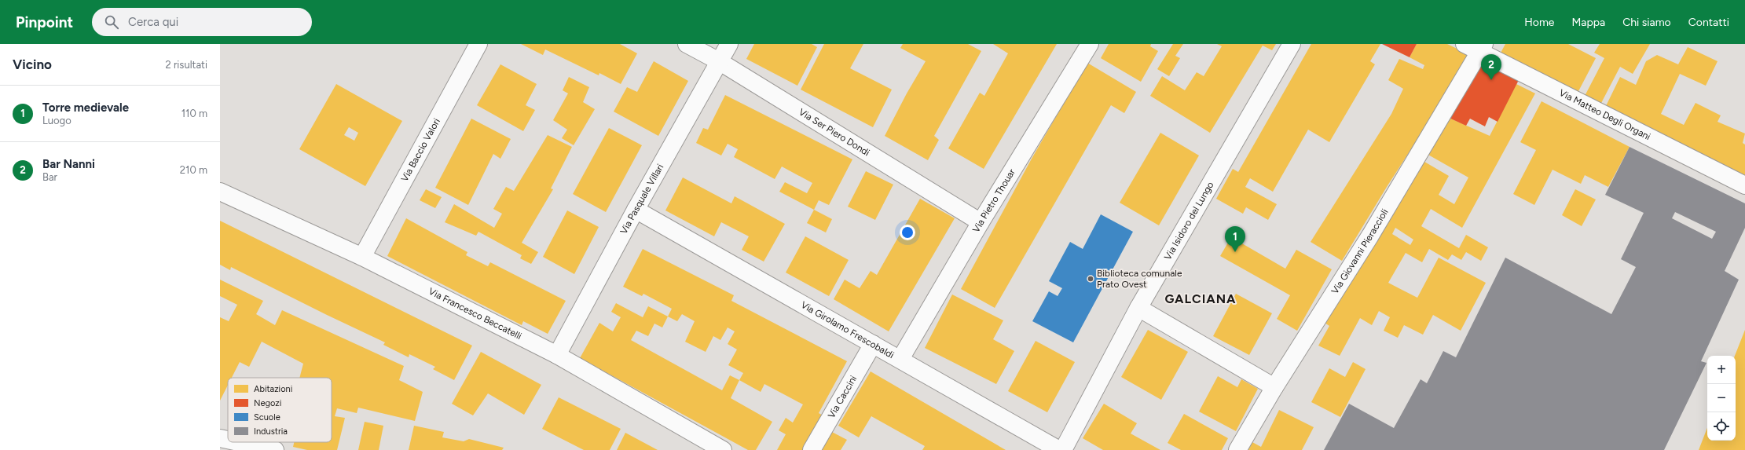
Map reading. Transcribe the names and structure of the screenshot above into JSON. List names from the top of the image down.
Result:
{
  "streets": {
    "street": [
      "Via Matteo Degli Organi",
      "Via Ser Piero Dondi",
      "Via Baccio Valori",
      "Via Pasquale Villari",
      "Via Pietro Thouar",
      "Via Isidoro del Lungo",
      "Via Giovanni Pieraccioli",
      "Via Francesco Beccatelli",
      "Via Girolamo Frescobaldi",
      "Via Caccini"
    ]
  },
  "crossings": [
    ["Via Matteo Degli Organi", "Via Giovanni Pieraccioli"],
    ["Via Ser Piero Dondi", "Via Pasquale Villari"],
    ["Via Ser Piero Dondi", "Via Pietro Thouar"],
    ["Via Baccio Valori", "Via Francesco Beccatelli"],
    ["Via Pasquale Villari", "Via Francesco Beccatelli"],
    ["Via Pasquale Villari", "Via Girolamo Frescobaldi"],
    ["Via Pietro Thouar", "Via Girolamo Frescobaldi"],
    ["Via Girolamo Frescobaldi", "Via Caccini"]
  ],
  "districts": ["GALCIANA"],
  "places": ["Biblioteca comunale Prato Ovest"],
  "legend": [
    "Abitazioni",
    "Negozi",
    "Scuole",
    "Industria"
  ],
  "page": {
    "header": "Pinpoint",
    "search": "Cerca qui",
    "nav": [
      "Home",
      "Mappa",
      "Chi siamo",
      "Contatti"
    ],
    "heading": ["Vicino", "2 risultati"],
    "pins": ["2", "1"],
    "list": [
      {
        "mark": "1",
        "name": "Torre medievale",
        "note": "Luogo",
        "value": "110 m"
      },
      {
        "mark": "2",
        "name": "Bar Nanni",
        "note": "Bar",
        "value": "210 m"
      }
    ],
    "map_buttons": ["+", "−"]
  }
}
